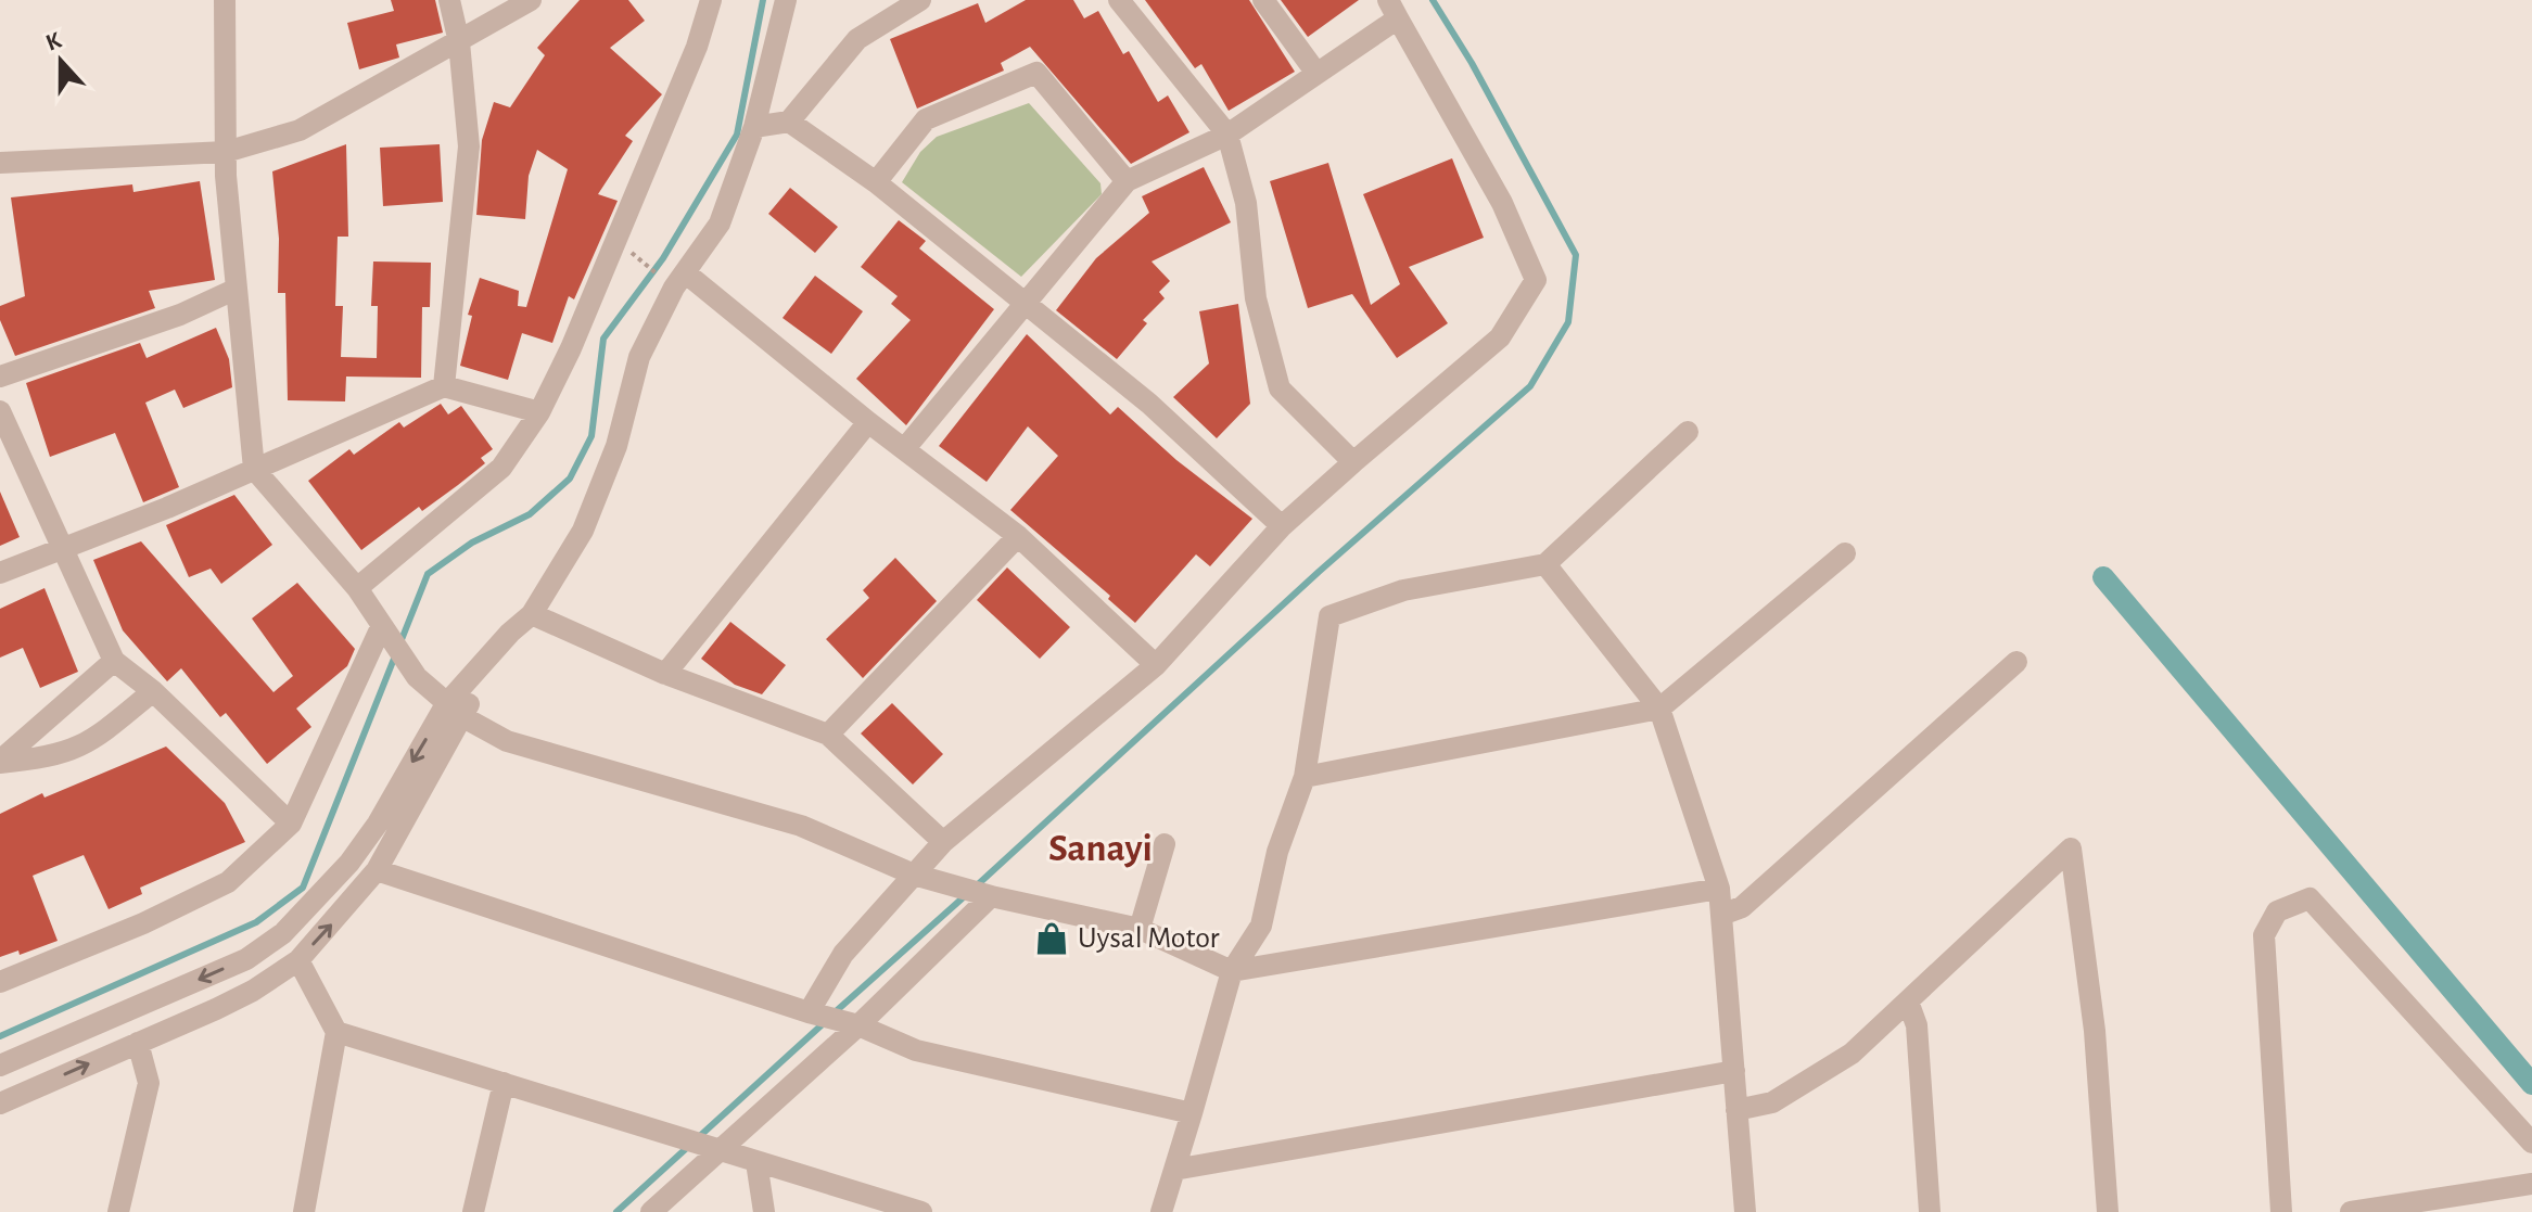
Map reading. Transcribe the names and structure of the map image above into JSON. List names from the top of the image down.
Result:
{
  "districts": ["Sanayi"],
  "places": {
    "shop": ["Uysal Motor"]
  },
  "north": "top"
}
